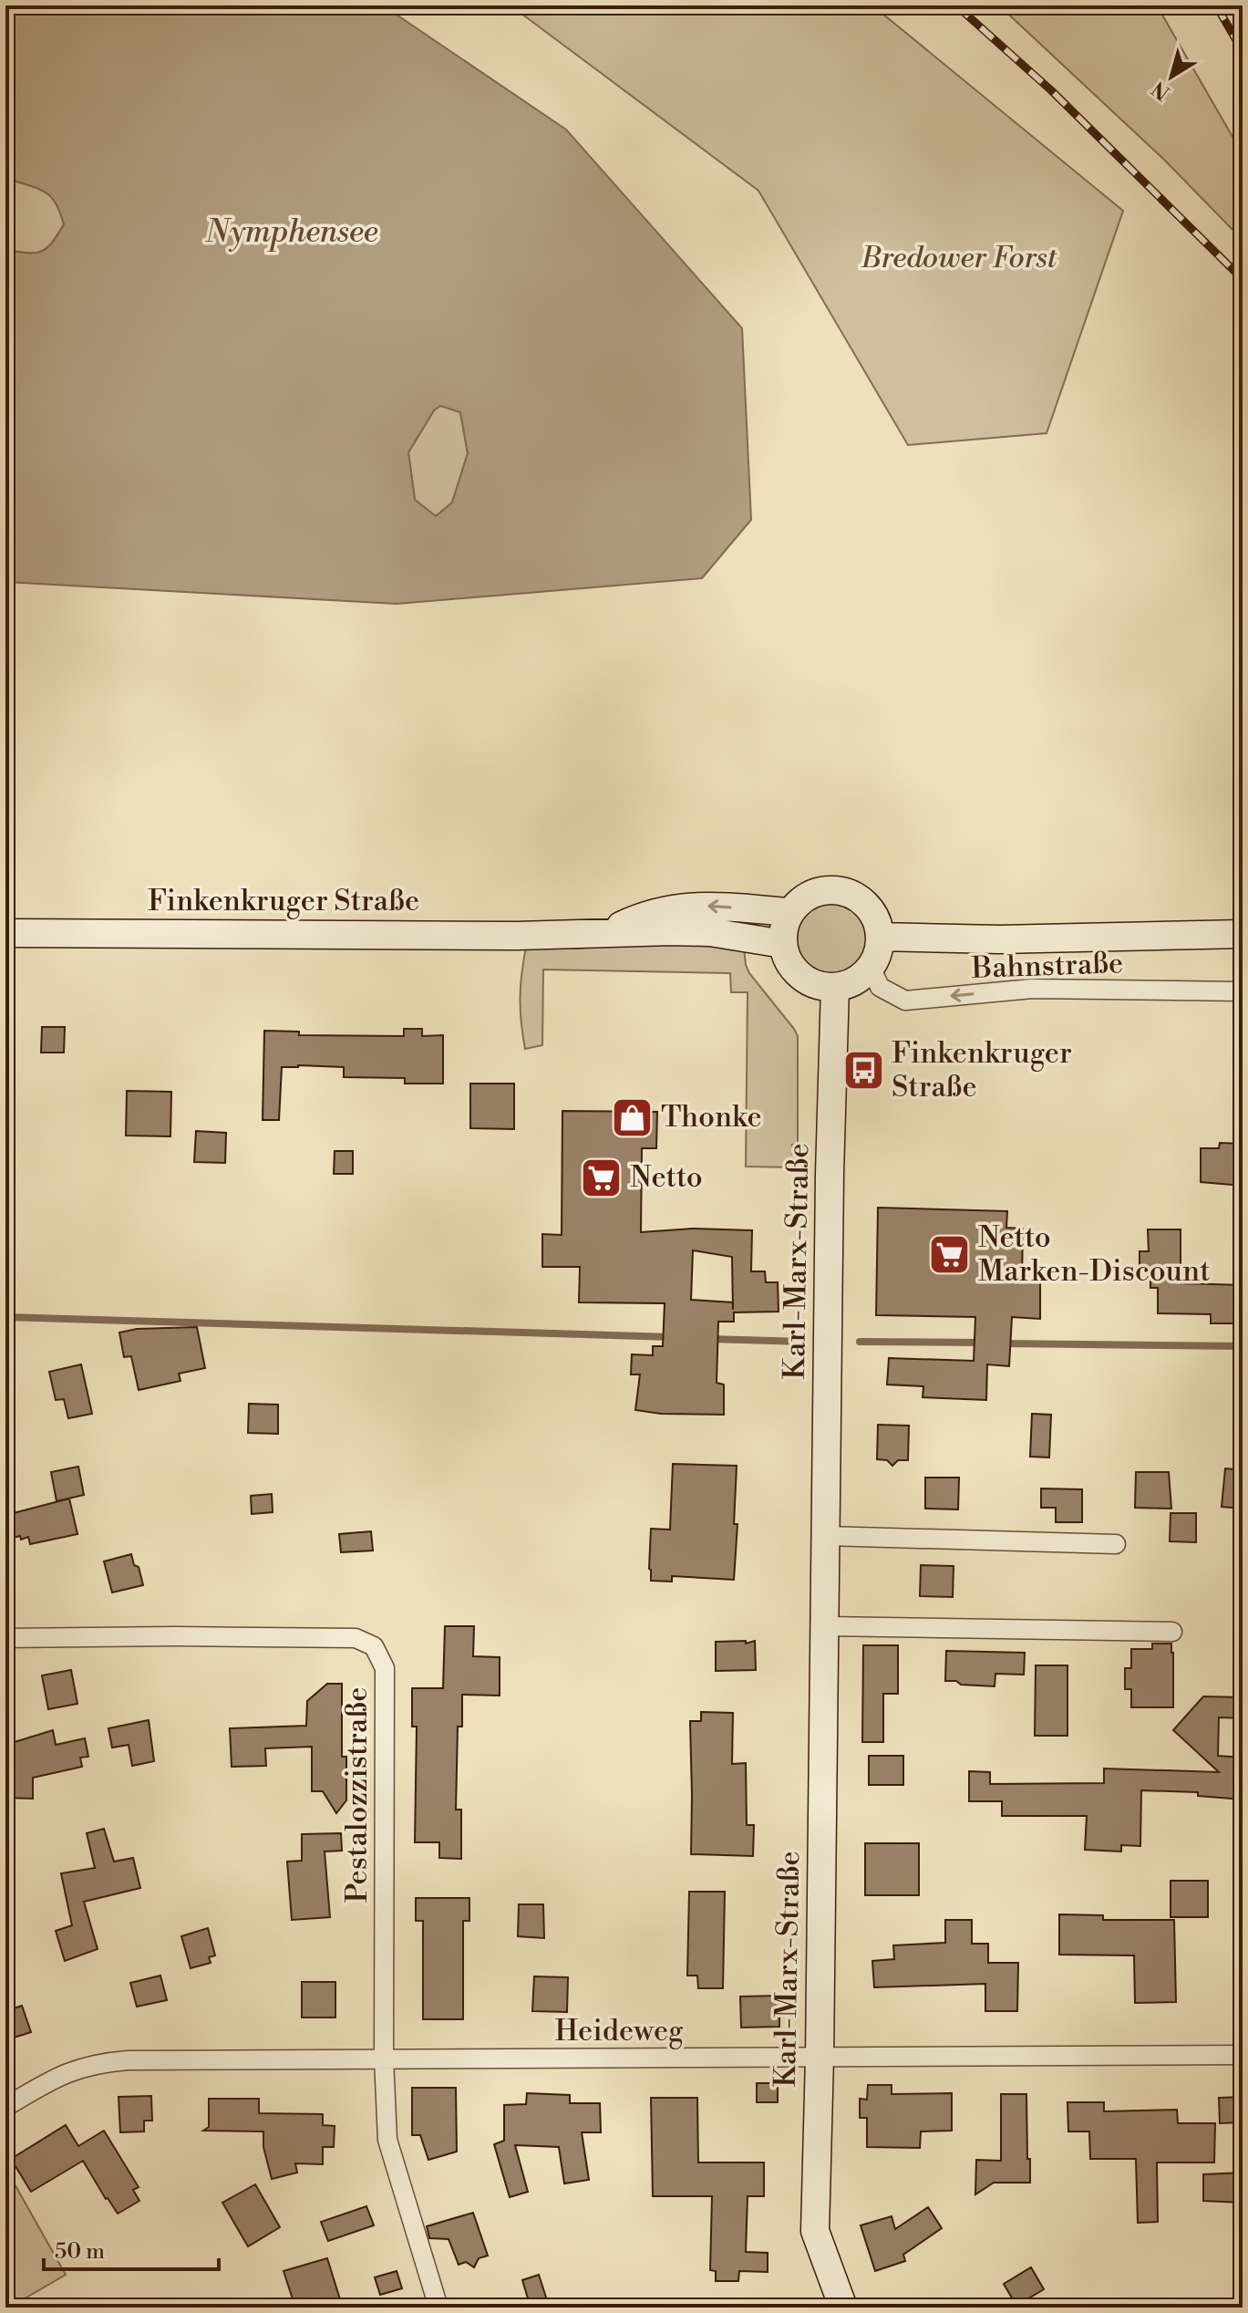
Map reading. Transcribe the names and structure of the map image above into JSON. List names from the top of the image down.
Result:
{
  "streets": {
    "main road": ["Finkenkruger Straße", "Karl-Marx-Straße"],
    "street": ["Bahnstraße", "Pestalozzistraße", "Heideweg"]
  },
  "crossings": [
    ["Finkenkruger Straße", "Bahnstraße"],
    ["Finkenkruger Straße", "Karl-Marx-Straße"],
    ["Bahnstraße", "Karl-Marx-Straße"],
    ["Karl-Marx-Straße", "Heideweg"],
    ["Pestalozzistraße", "Heideweg"]
  ],
  "one_way": ["Bahnstraße"],
  "water": ["Nymphensee"],
  "parks": ["Bredower Forst"],
  "places": {
    "bus stop": ["Finkenkruger Straße"],
    "shop": ["Thonke"],
    "supermarket": ["Netto", "Netto Marken-Discount"]
  },
  "scale_bar": "50 m",
  "north": "bottom left"
}
